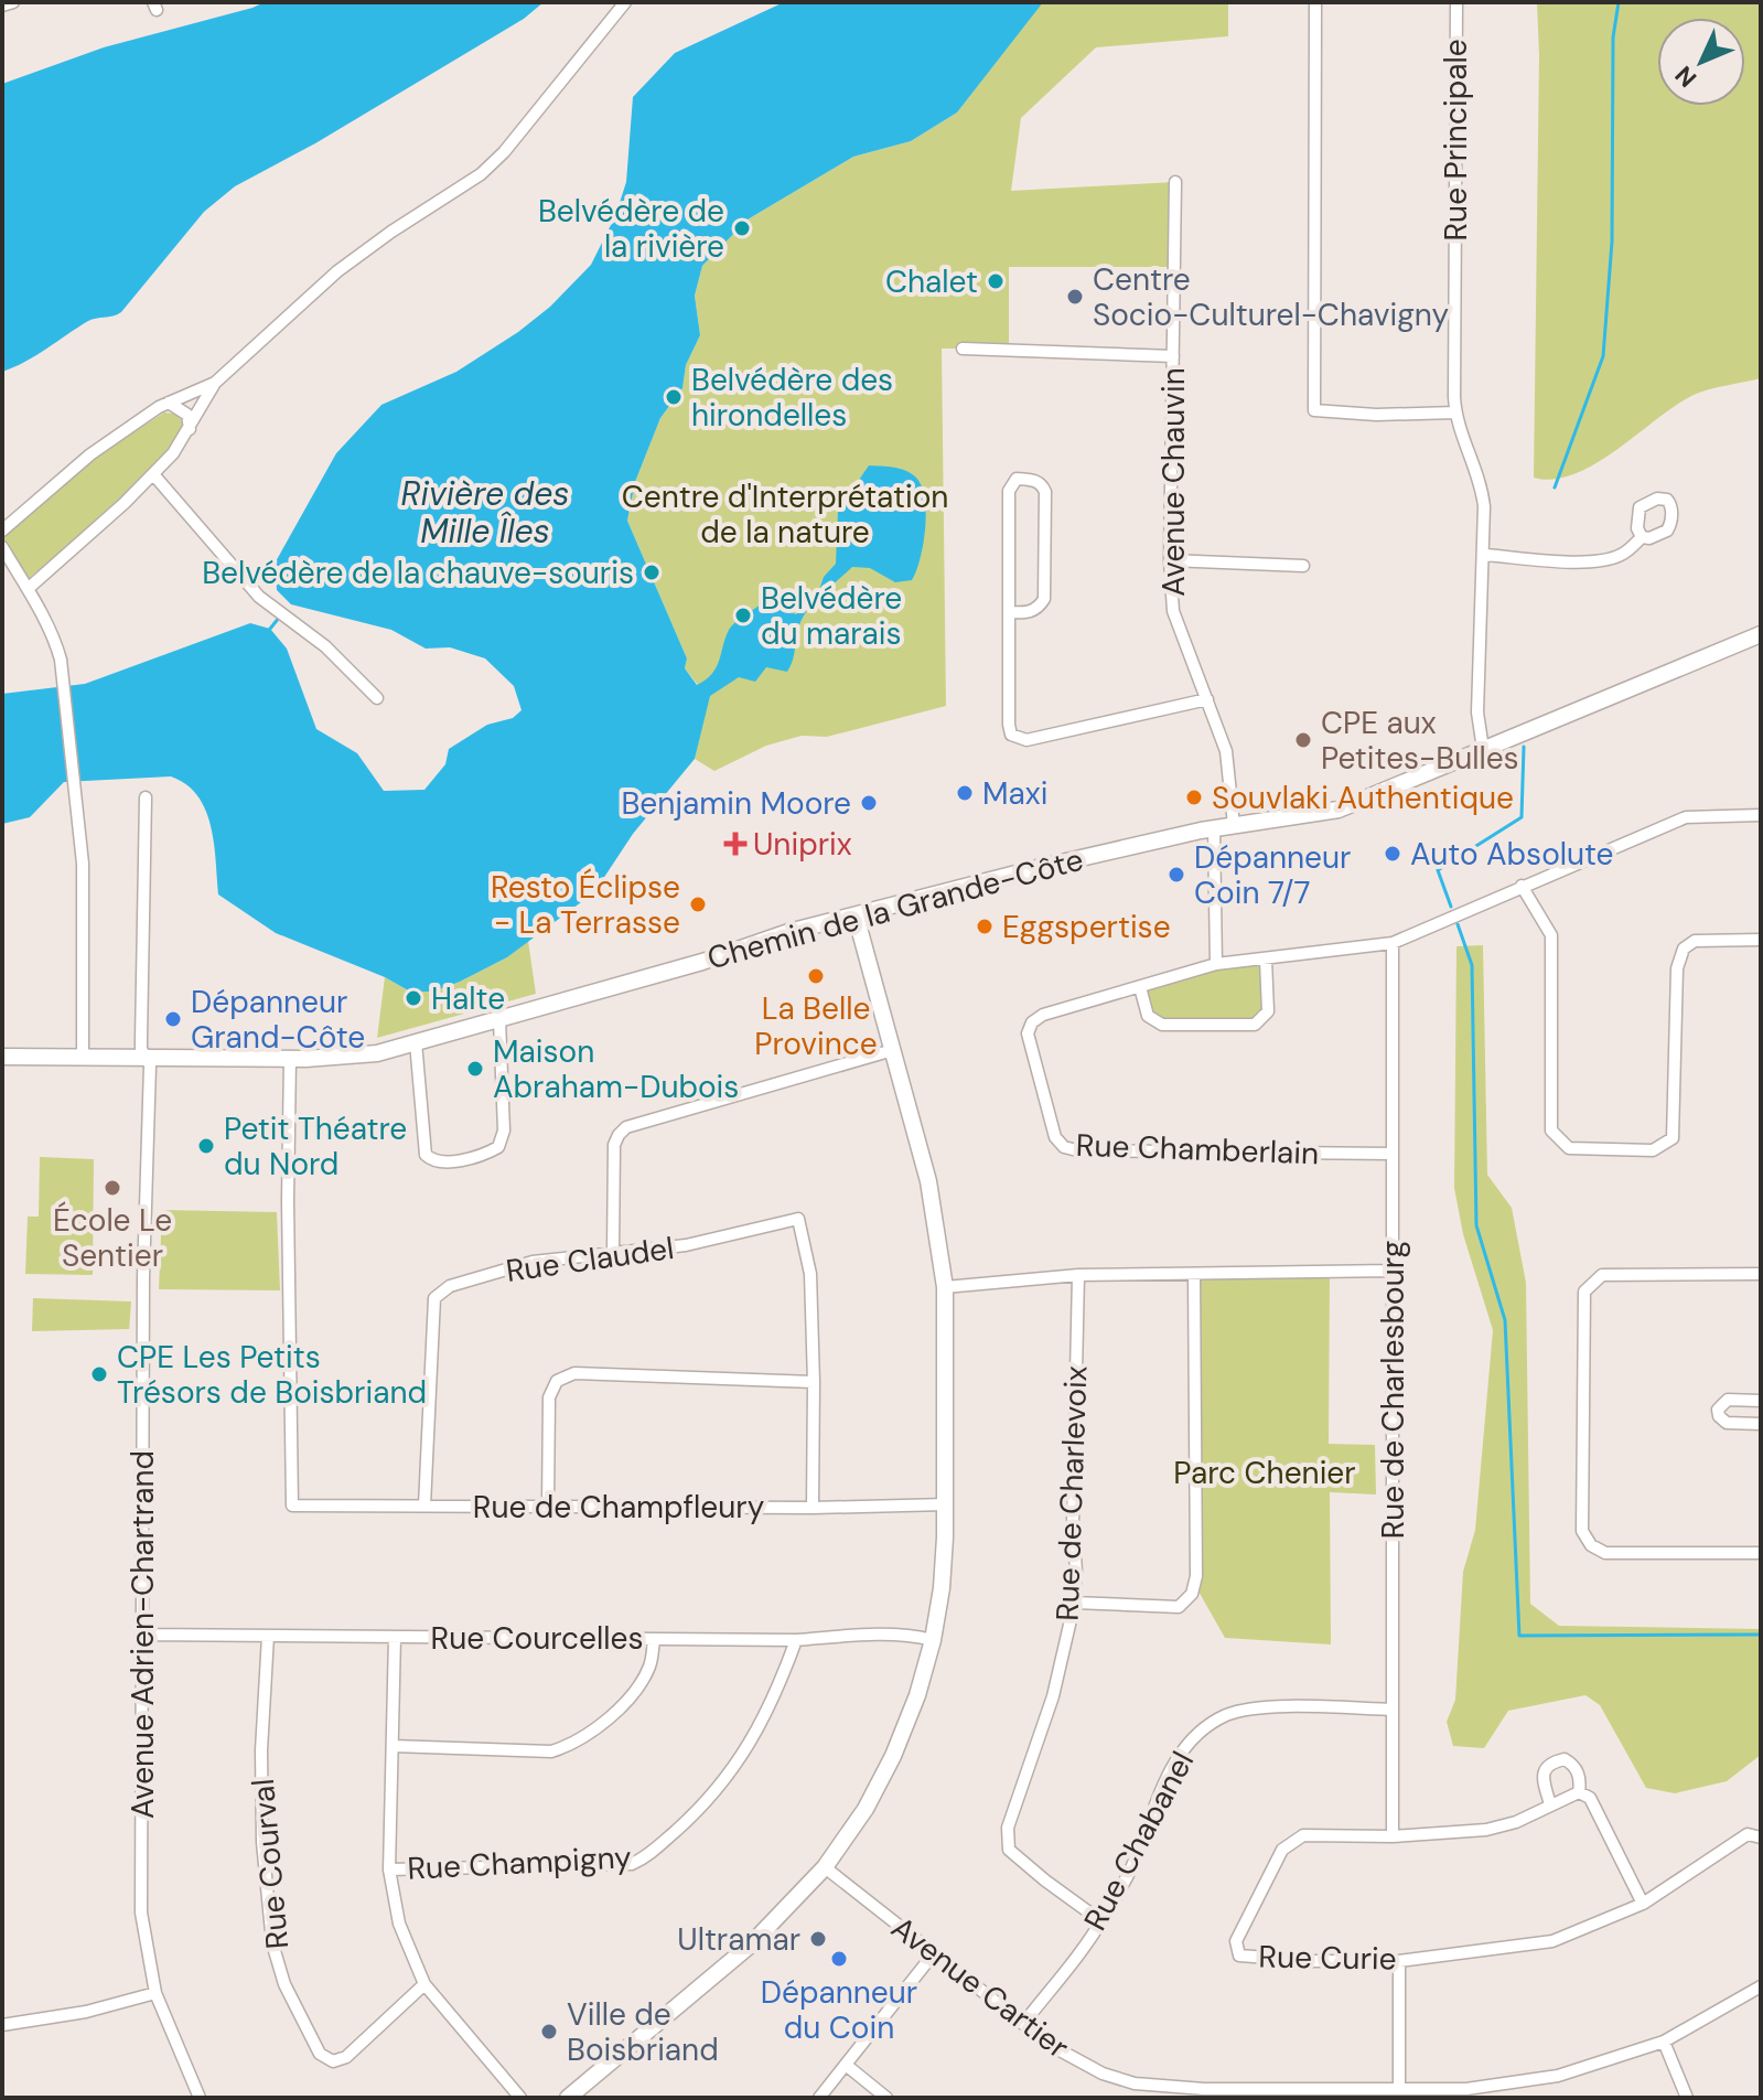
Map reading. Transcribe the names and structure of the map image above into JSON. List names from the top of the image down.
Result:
{
  "streets": {
    "main road": ["Chemin de la Grande-Côte"],
    "street": [
      "Rue Principale",
      "Avenue Chauvin",
      "Rue Chamberlain",
      "Rue Claudel",
      "Rue de Charlesbourg",
      "Rue de Charlevoix",
      "Rue de Champfleury",
      "Avenue Adrien-Chartrand",
      "Rue Courcelles",
      "Rue Chabanel",
      "Rue Champigny",
      "Rue Courval",
      "Rue Curie",
      "Avenue Cartier"
    ]
  },
  "crossings": [
    ["Rue Principale", "Chemin de la Grande-Côte"],
    ["Avenue Chauvin", "Chemin de la Grande-Côte"],
    ["Chemin de la Grande-Côte", "Rue de Champfleury"],
    ["Chemin de la Grande-Côte", "Avenue Adrien-Chartrand"],
    ["Rue Chamberlain", "Rue de Charlesbourg"],
    ["Rue Claudel", "Rue de Champfleury"],
    ["Rue de Charlesbourg", "Rue Chabanel"],
    ["Rue de Charlesbourg", "Rue Curie"],
    ["Rue de Charlevoix", "Rue Chabanel"],
    ["Avenue Adrien-Chartrand", "Rue Courcelles"],
    ["Rue Courcelles", "Rue Champigny"],
    ["Rue Courcelles", "Rue Courval"],
    ["Rue Chabanel", "Avenue Cartier"]
  ],
  "water": ["Rivière des Mille Îles"],
  "parks": ["Centre d'Interprétation de la nature", "Parc Chenier"],
  "places": {
    "other": [
      "Belvédère de la rivière",
      "Chalet",
      "Centre Socio-Culturel-Chavigny",
      "Belvédère des hirondelles",
      "Belvédère de la chauve-souris",
      "Belvédère du marais",
      "CPE aux Petites-Bulles",
      "Maxi",
      "Souvlaki Authentique",
      "Benjamin Moore",
      "Auto Absolute",
      "Dépanneur Coin 7/7",
      "Resto Éclipse - La Terrasse",
      "Eggspertise",
      "La Belle Province",
      "Halte",
      "Dépanneur Grand-Côte",
      "Maison Abraham-Dubois",
      "Petit Théatre du Nord",
      "École Le Sentier",
      "CPE Les Petits Trésors de Boisbriand",
      "Ultramar",
      "Dépanneur du Coin",
      "Ville de Boisbriand"
    ],
    "health": ["Uniprix"]
  },
  "north": "bottom left"
}
